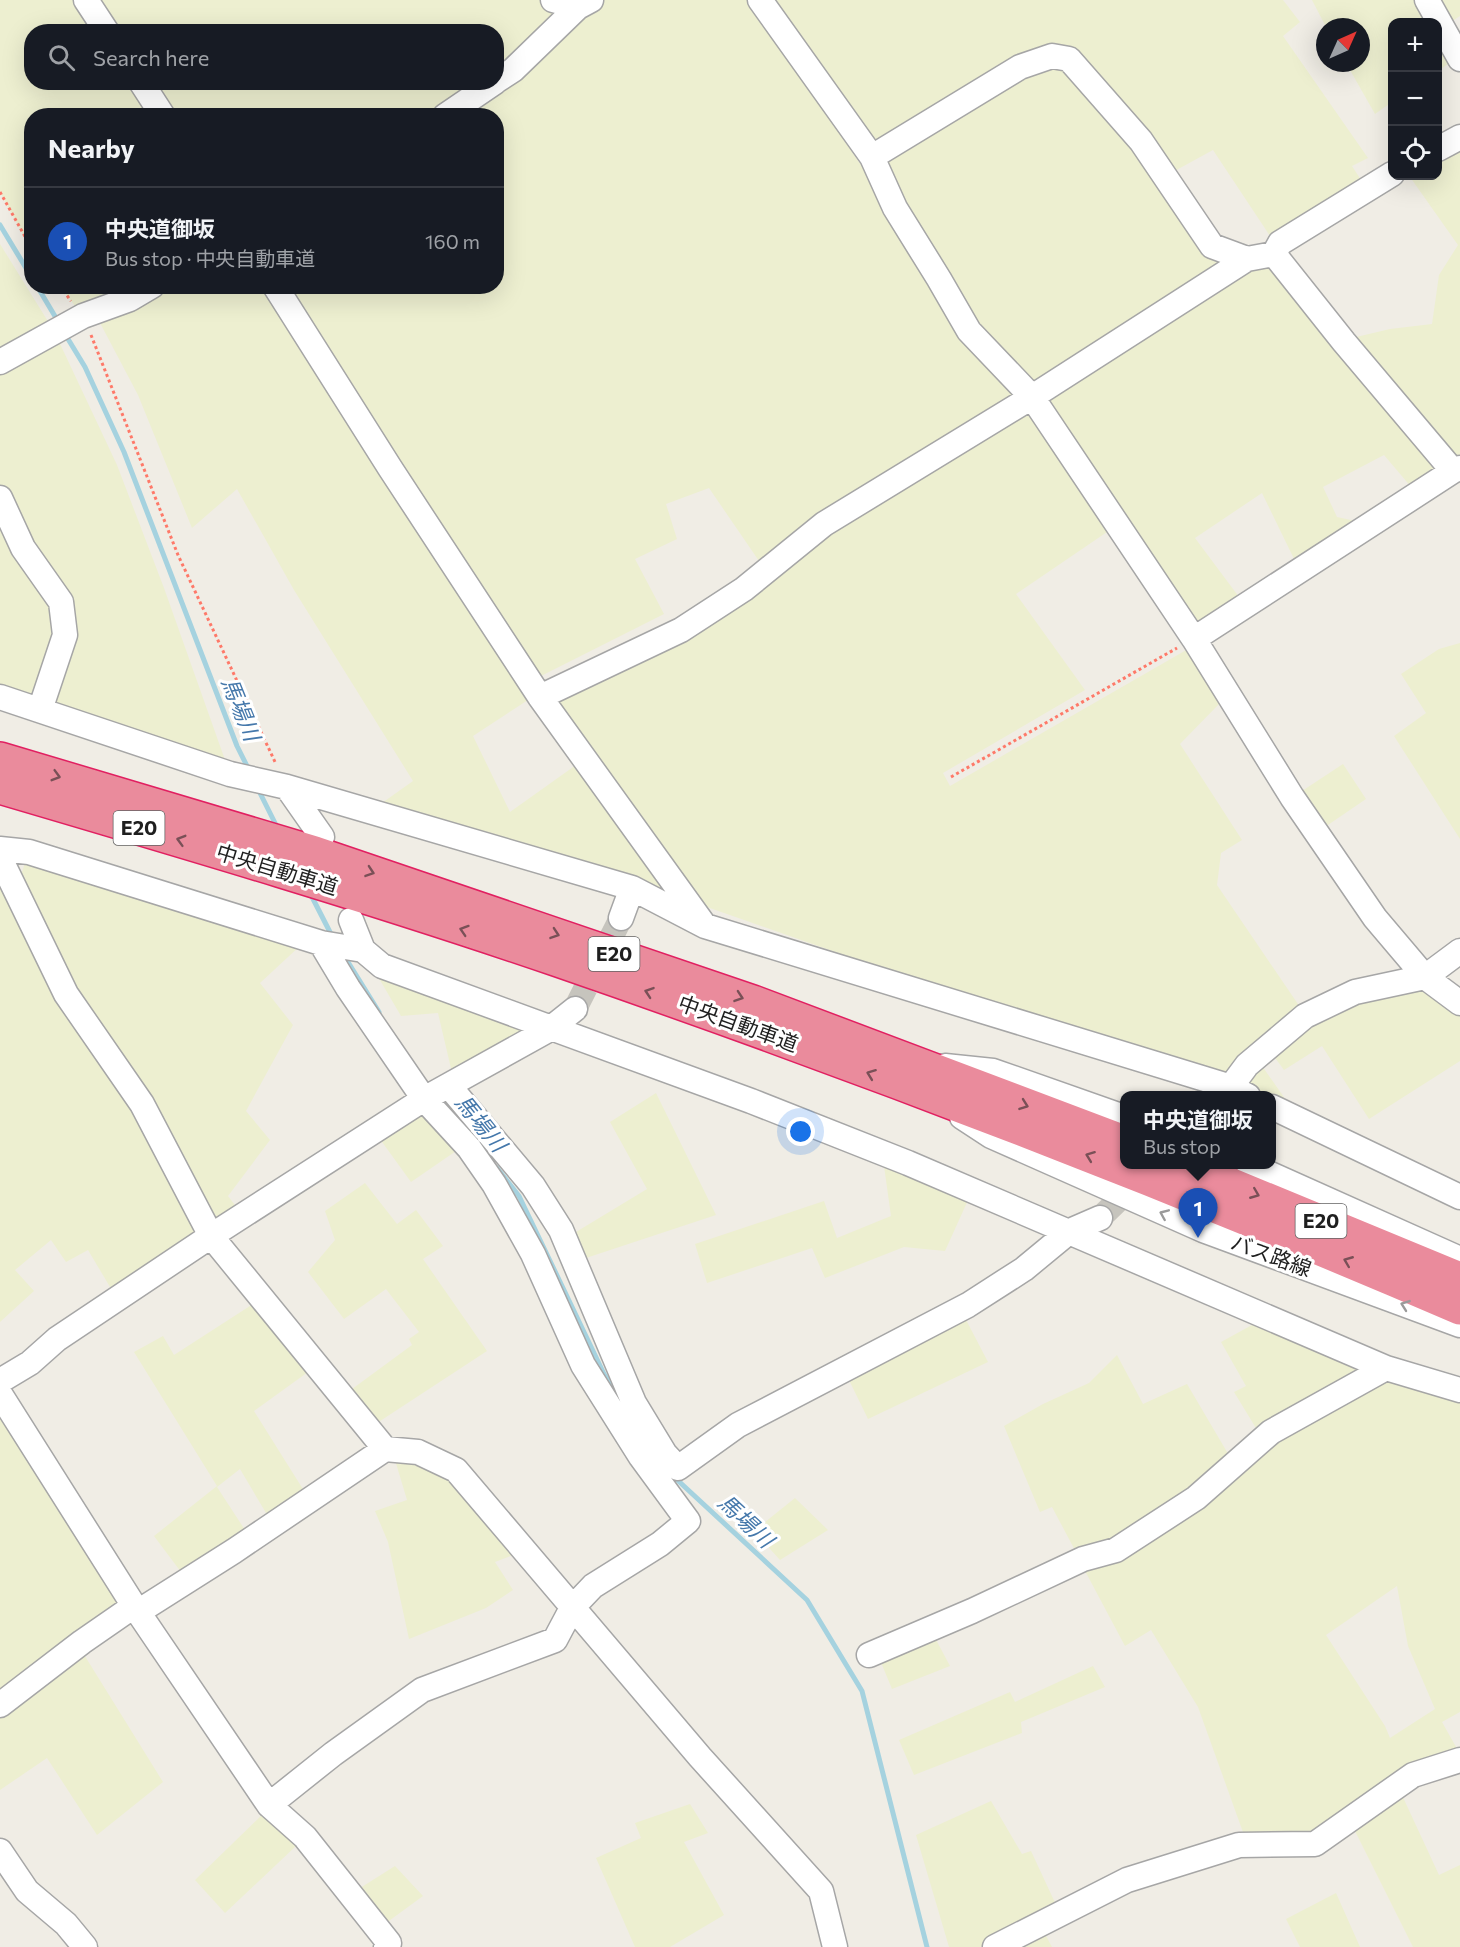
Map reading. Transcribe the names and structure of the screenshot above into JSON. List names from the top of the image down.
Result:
{
  "streets": {
    "highway": ["E20", "中央自動車道"],
    "street": ["バス路線"]
  },
  "crossings": [
    ["中央自動車道", "バス路線"]
  ],
  "water": ["馬場川"],
  "north": "top right",
  "page": {
    "map_buttons": ["+", "−"],
    "search": "Search here",
    "heading": "Nearby",
    "list": [
      {
        "mark": "1",
        "name": "中央道御坂",
        "note": "Bus stop · 中央自動車道",
        "value": "160 m"
      }
    ],
    "popup": ["中央道御坂", "Bus stop"],
    "pins": "1"
  }
}
